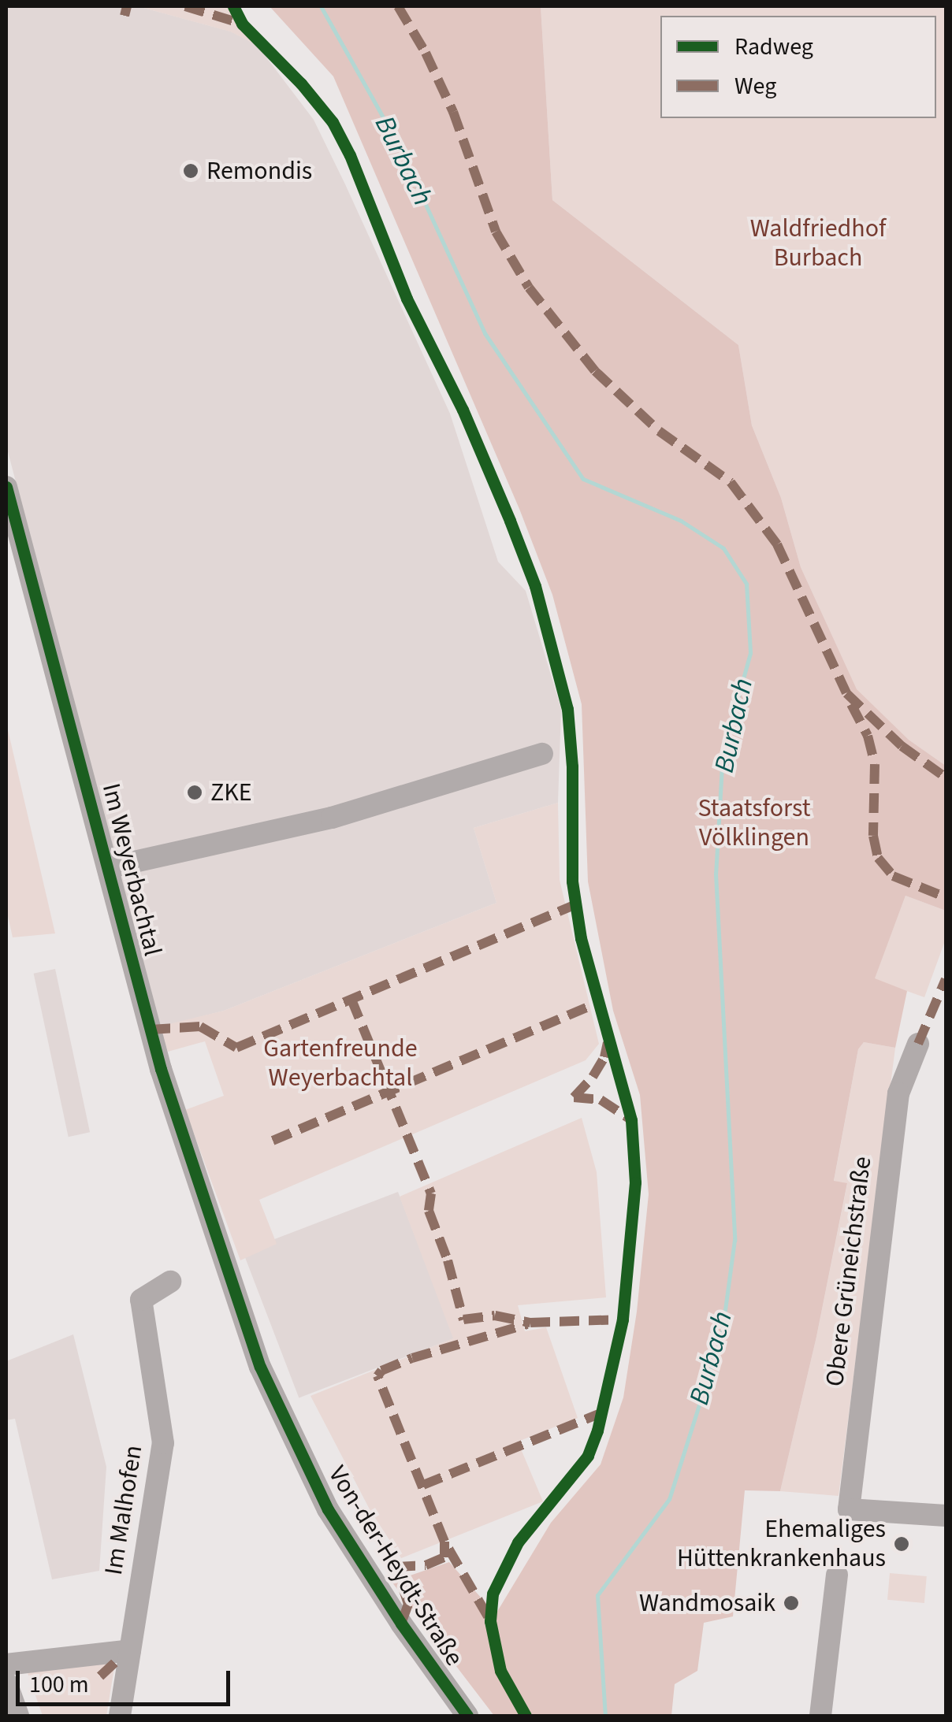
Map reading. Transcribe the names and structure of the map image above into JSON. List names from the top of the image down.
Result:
{
  "streets": {
    "street": [
      "Im Weyerbachtal",
      "Obere Grüneichstraße",
      "Im Malhofen",
      "Von-der-Heydt-Straße"
    ]
  },
  "crossings": [
    ["Im Weyerbachtal", "Von-der-Heydt-Straße"]
  ],
  "water": ["Burbach"],
  "parks": ["Waldfriedhof Burbach", "Staatsforst Völklingen", "Gartenfreunde Weyerbachtal"],
  "places": [
    "Remondis",
    "ZKE",
    "Ehemaliges Hüttenkrankenhaus",
    "Wandmosaik"
  ],
  "legend": ["Radweg", "Weg"],
  "scale_bar": "100 m"
}
